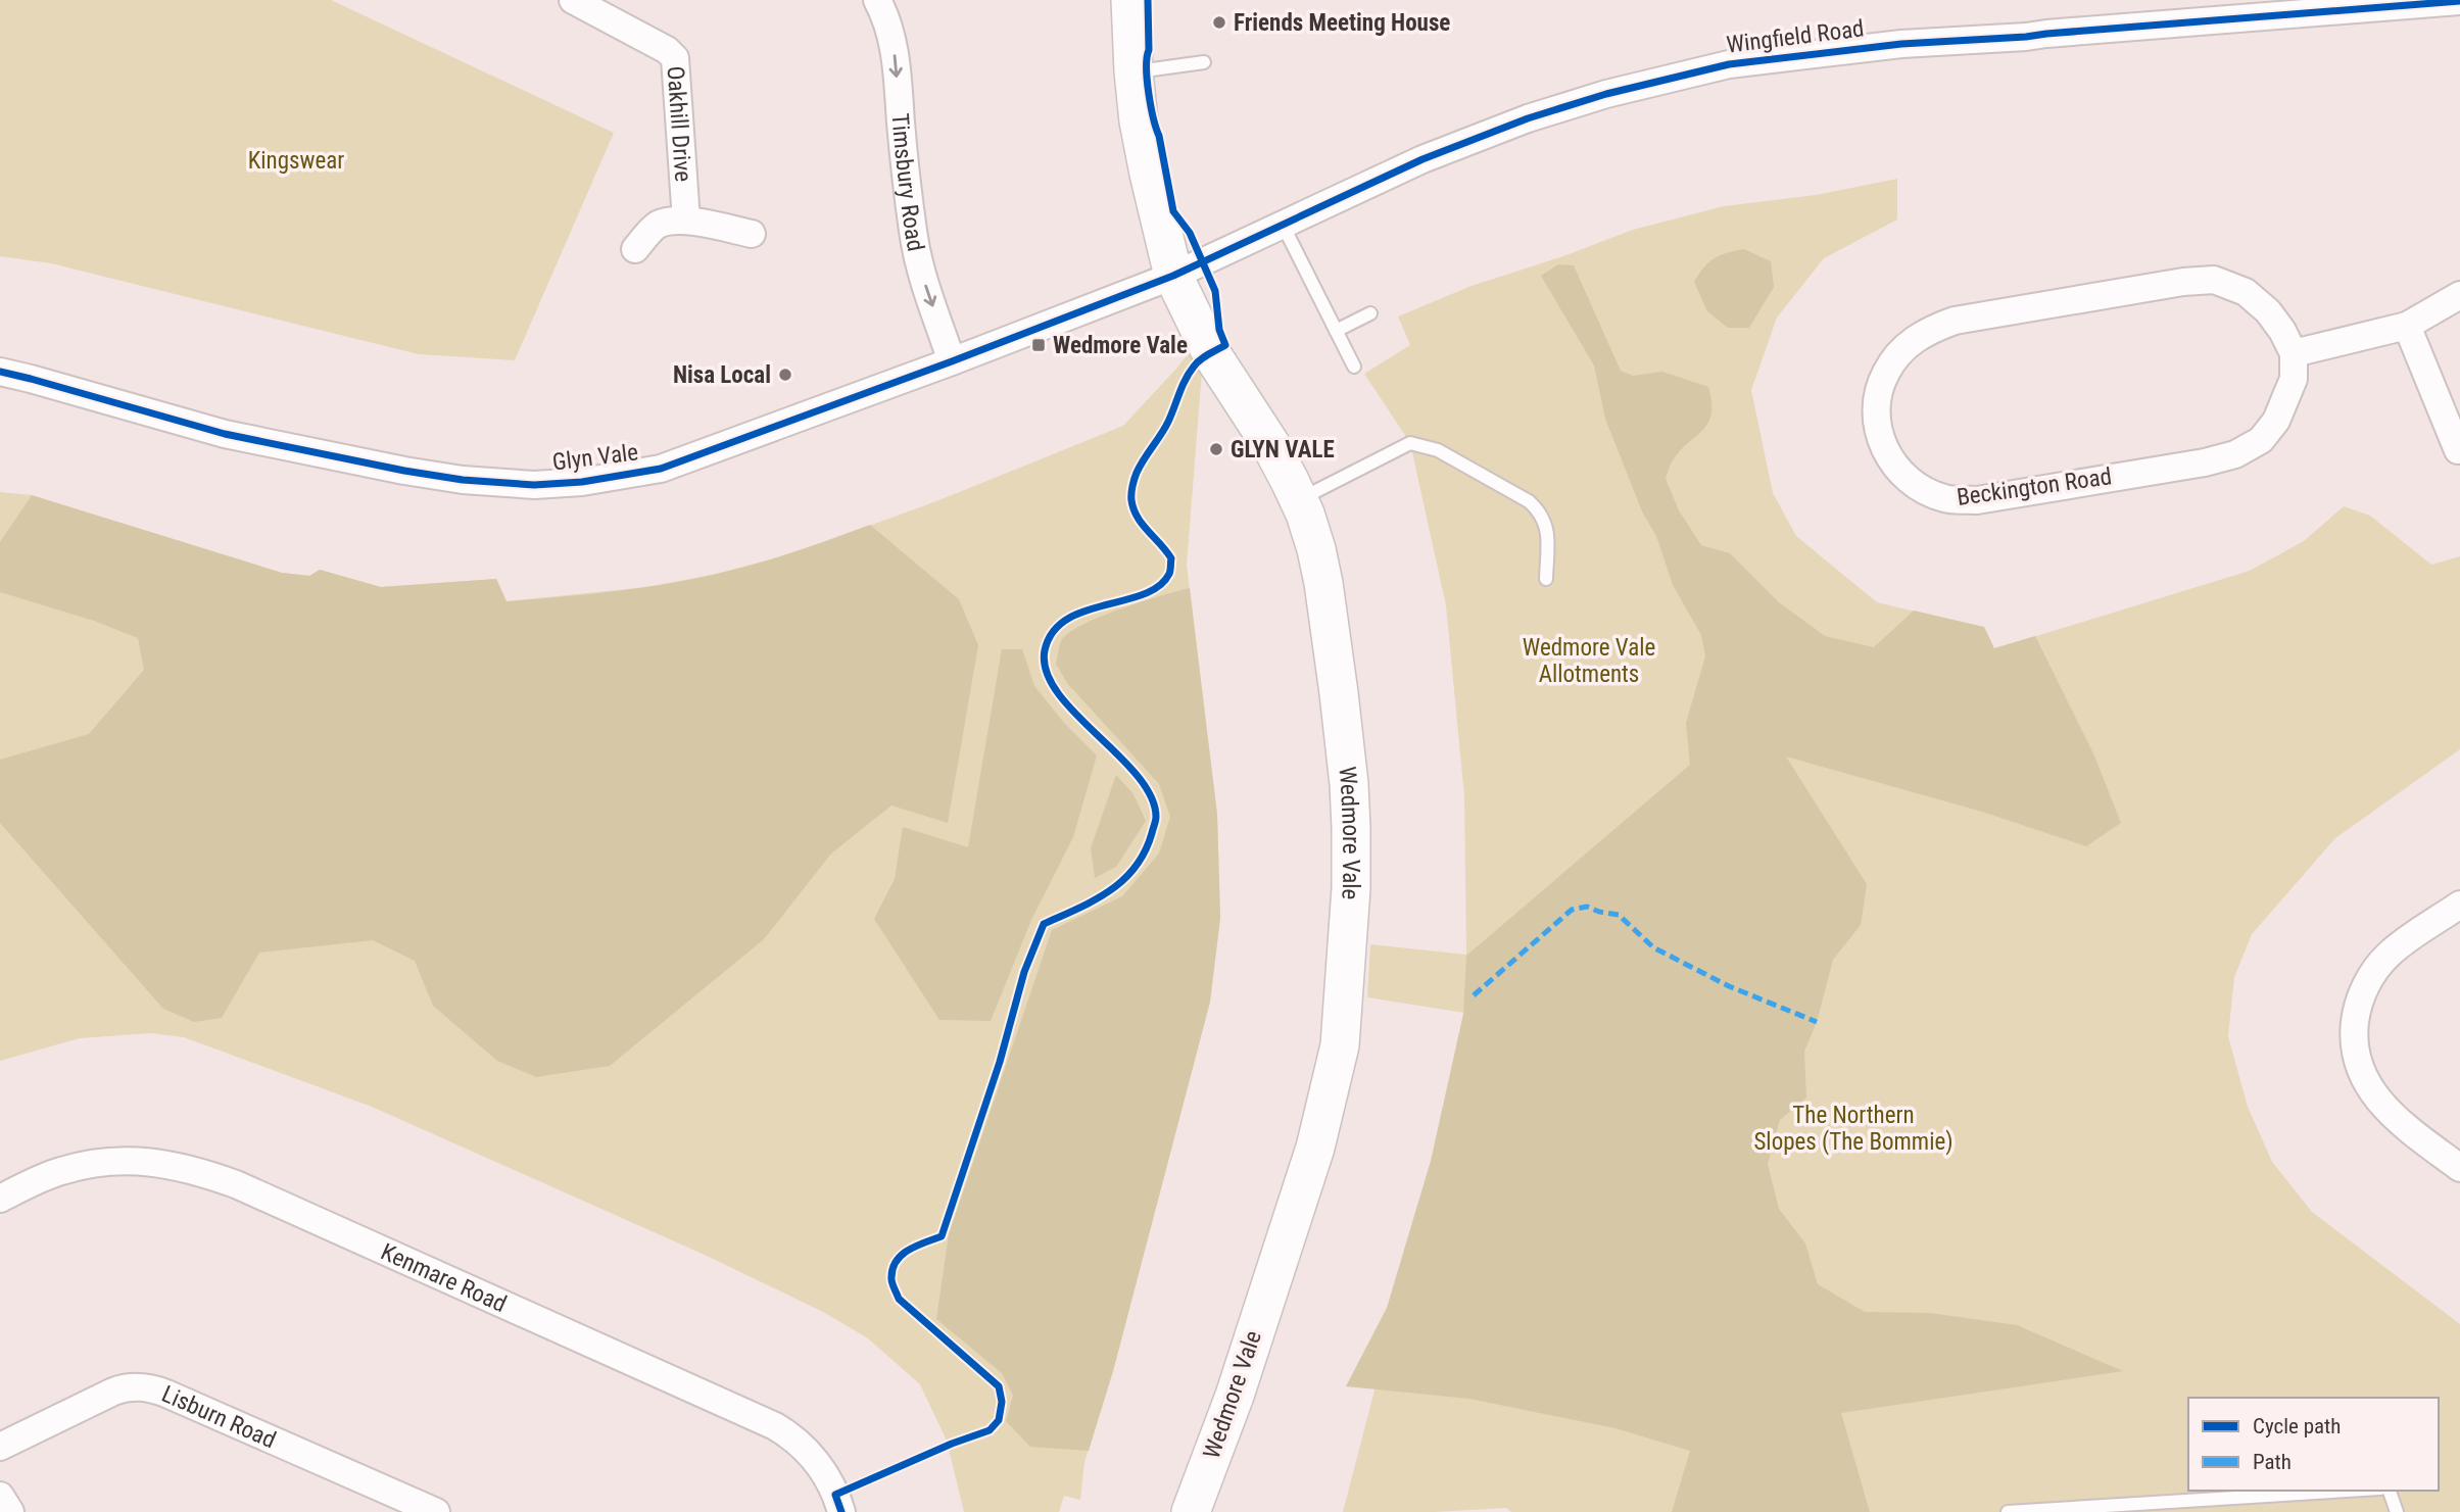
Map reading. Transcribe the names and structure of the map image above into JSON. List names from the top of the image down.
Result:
{
  "streets": {
    "street": [
      "Wingfield Road",
      "Oakhill Drive",
      "Timsbury Road",
      "Glyn Vale",
      "Beckington Road",
      "Wedmore Vale",
      "Kenmare Road",
      "Lisburn Road"
    ]
  },
  "crossings": [
    ["Wingfield Road", "Glyn Vale"],
    ["Wingfield Road", "Wedmore Vale"],
    ["Timsbury Road", "Glyn Vale"],
    ["Glyn Vale", "Wedmore Vale"]
  ],
  "one_way": ["Timsbury Road"],
  "parks": ["Kingswear", "Wedmore Vale Allotments", "The Northern Slopes (The Bommie)"],
  "places": {
    "other": ["Friends Meeting House", "Nisa Local", "GLYN VALE"],
    "transit": ["Wedmore Vale"]
  },
  "legend": ["Cycle path", "Path"]
}
